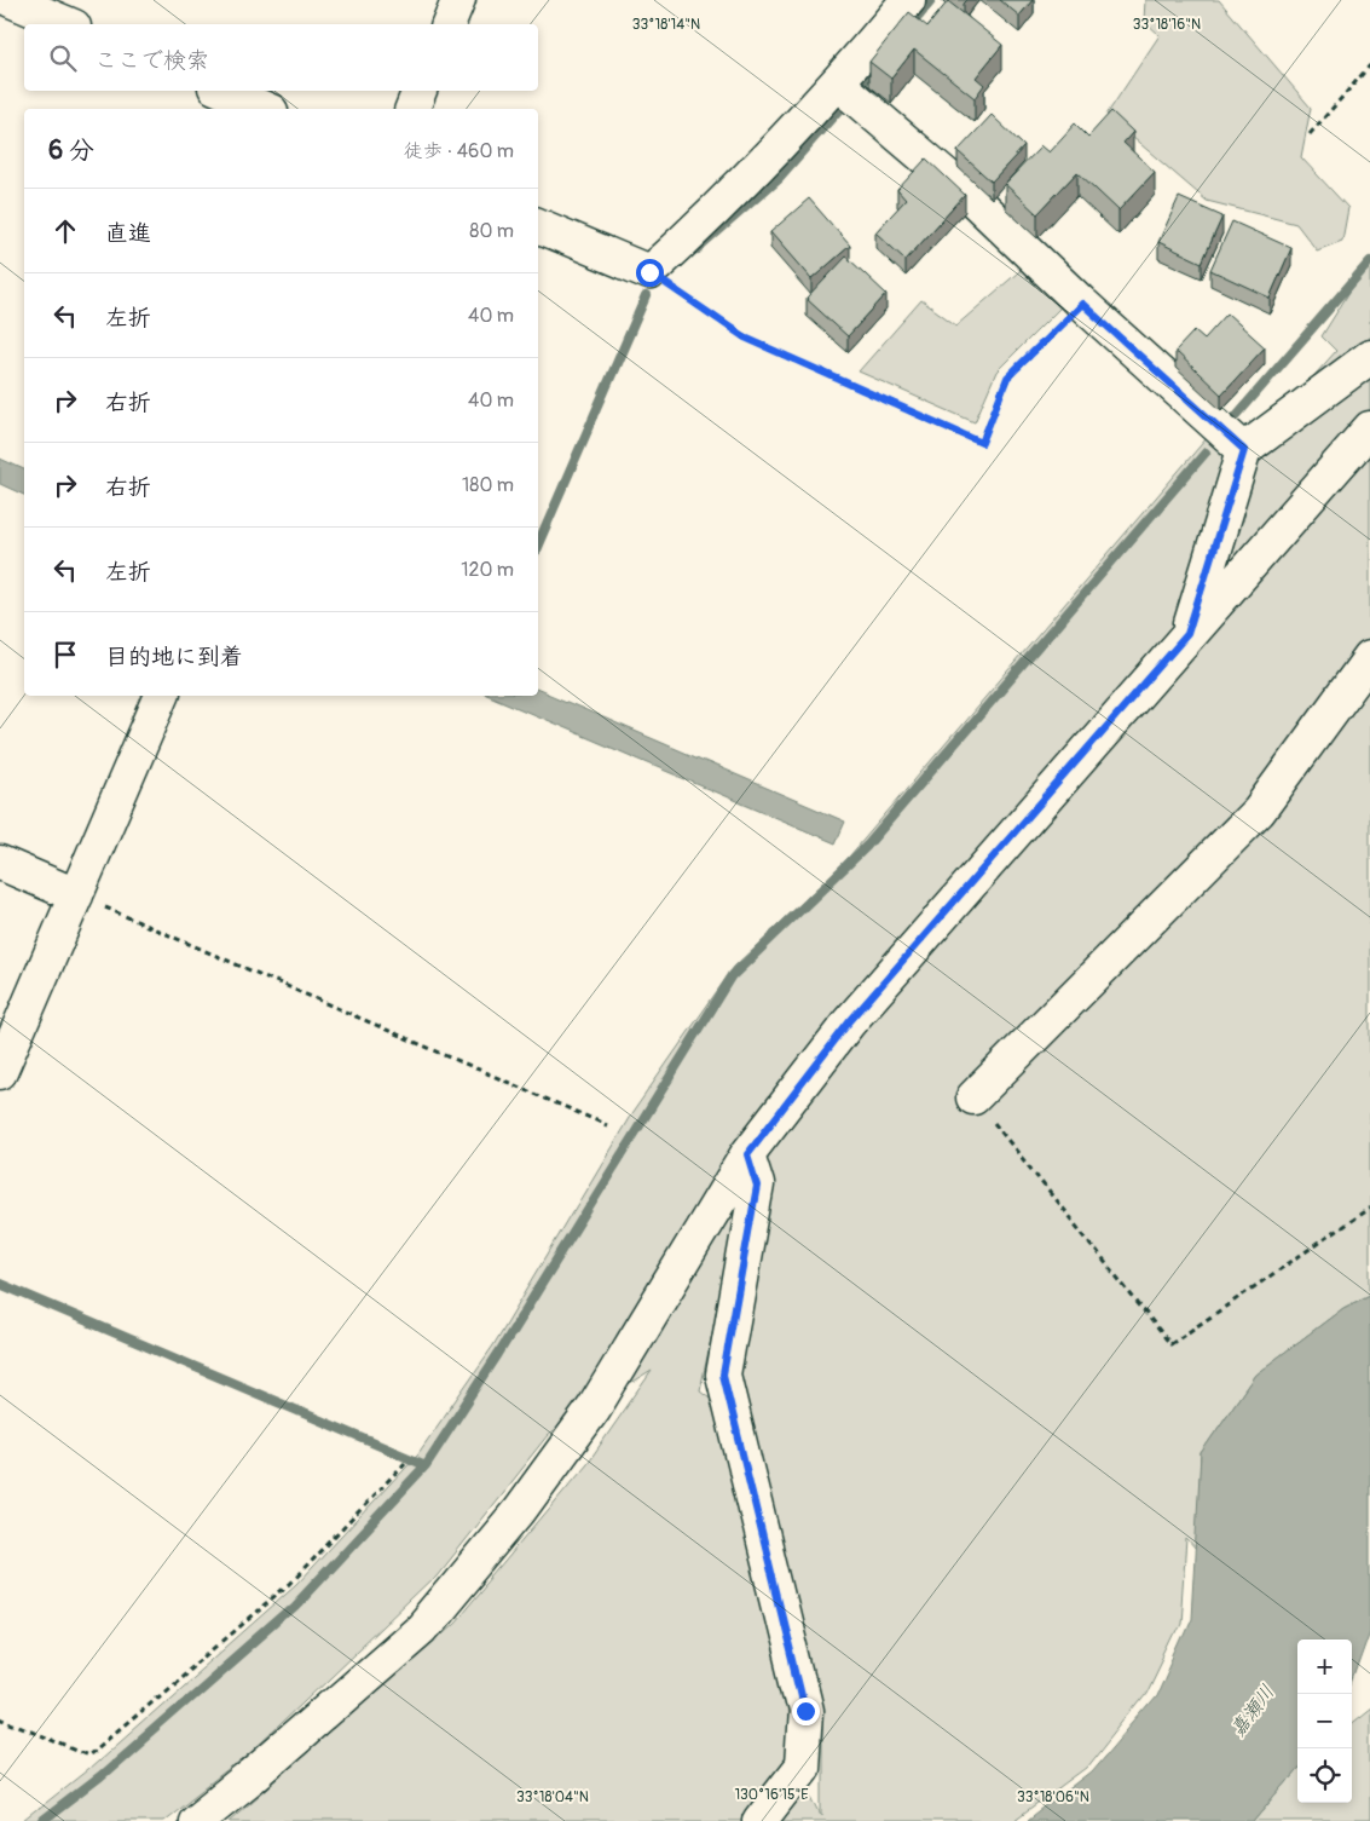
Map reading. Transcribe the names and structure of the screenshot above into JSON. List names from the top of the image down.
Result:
{
  "water": ["嘉瀬川"],
  "page": {
    "search": "ここで検索",
    "heading": ["6 分", "徒歩 · 460 m"],
    "list": [
      ["直進", "80 m"],
      ["左折", "40 m"],
      ["右折", "40 m"],
      ["右折", "180 m"],
      ["左折", "120 m"],
      "目的地に到着"
    ],
    "map_buttons": ["+", "−"]
  },
  "coordinates": [
    "33°18'14\"N",
    "33°18'16\"N",
    "130°16'15\"E",
    "33°18'04\"N",
    "33°18'06\"N"
  ]
}
